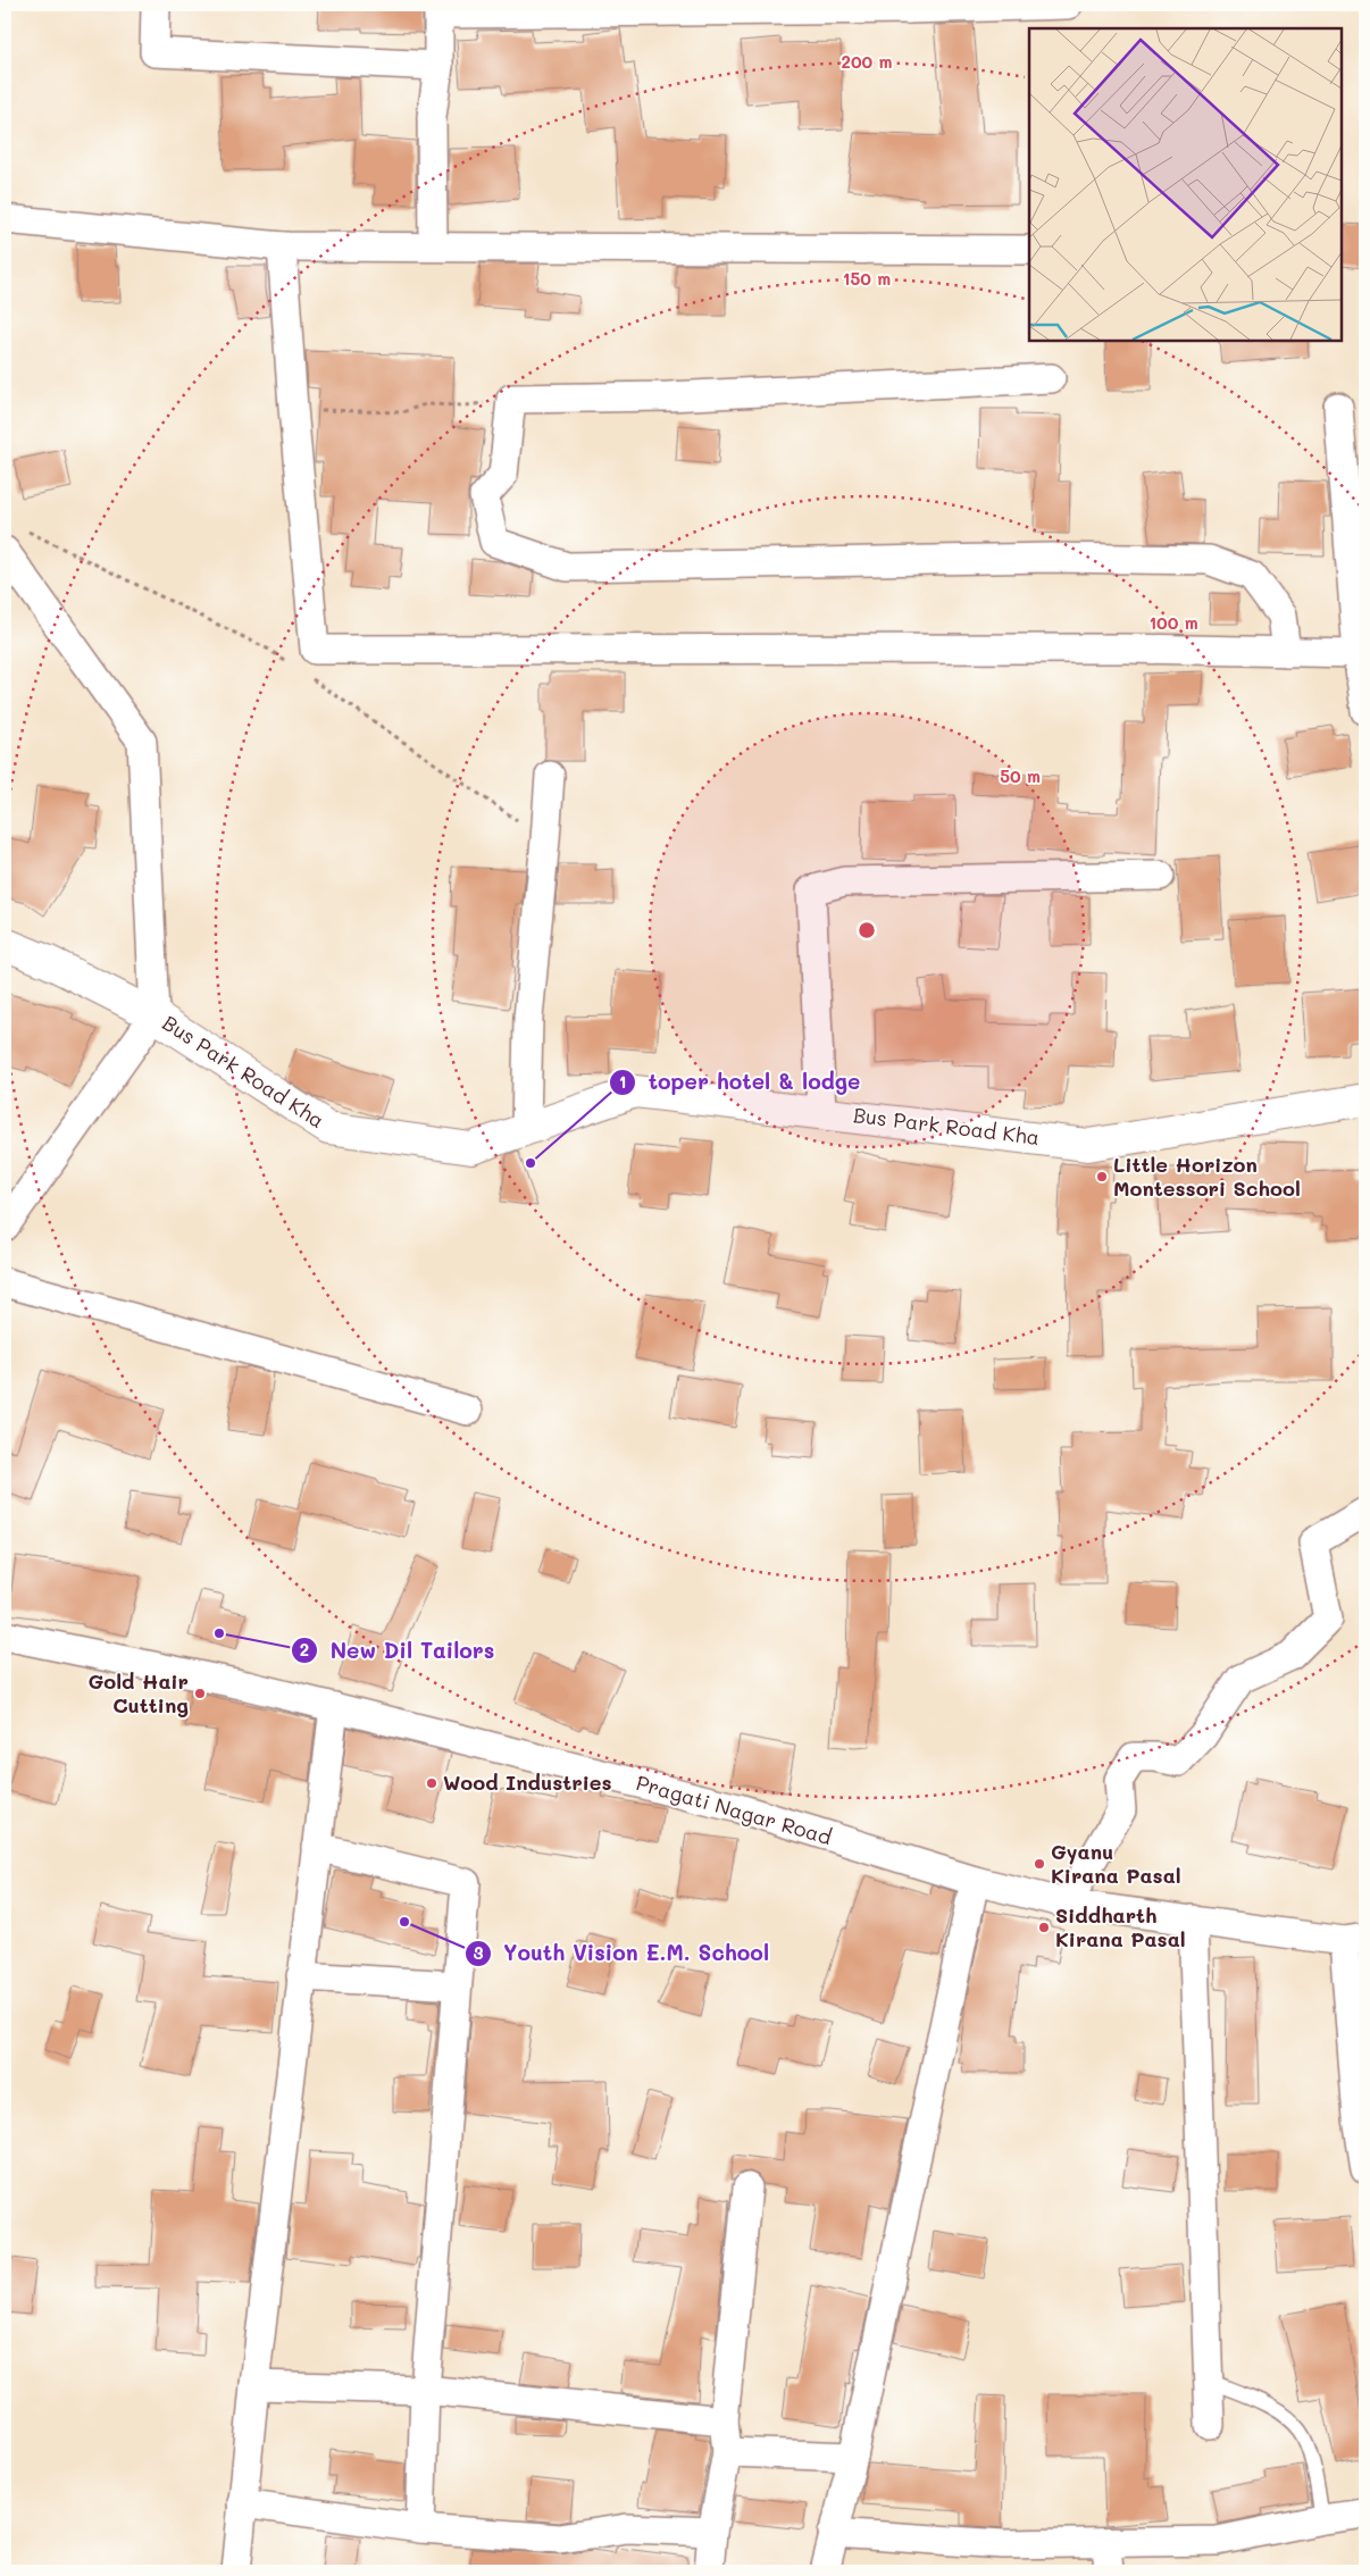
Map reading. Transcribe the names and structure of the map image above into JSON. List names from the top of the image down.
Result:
{
  "streets": {
    "street": ["Bus Park Road Kha", "Pragati Nagar Road"]
  },
  "places": [
    "toper hotel & lodge",
    "Little Horizon Montessori School",
    "New Dil Tailors",
    "Gold Hair Cutting",
    "Wood Industries",
    "Gyanu Kirana Pasal",
    "Youth Vision E.M. School",
    "Siddharth Kirana Pasal"
  ],
  "rings": [
    "200 m",
    "150 m",
    "100 m",
    "50 m"
  ]
}
